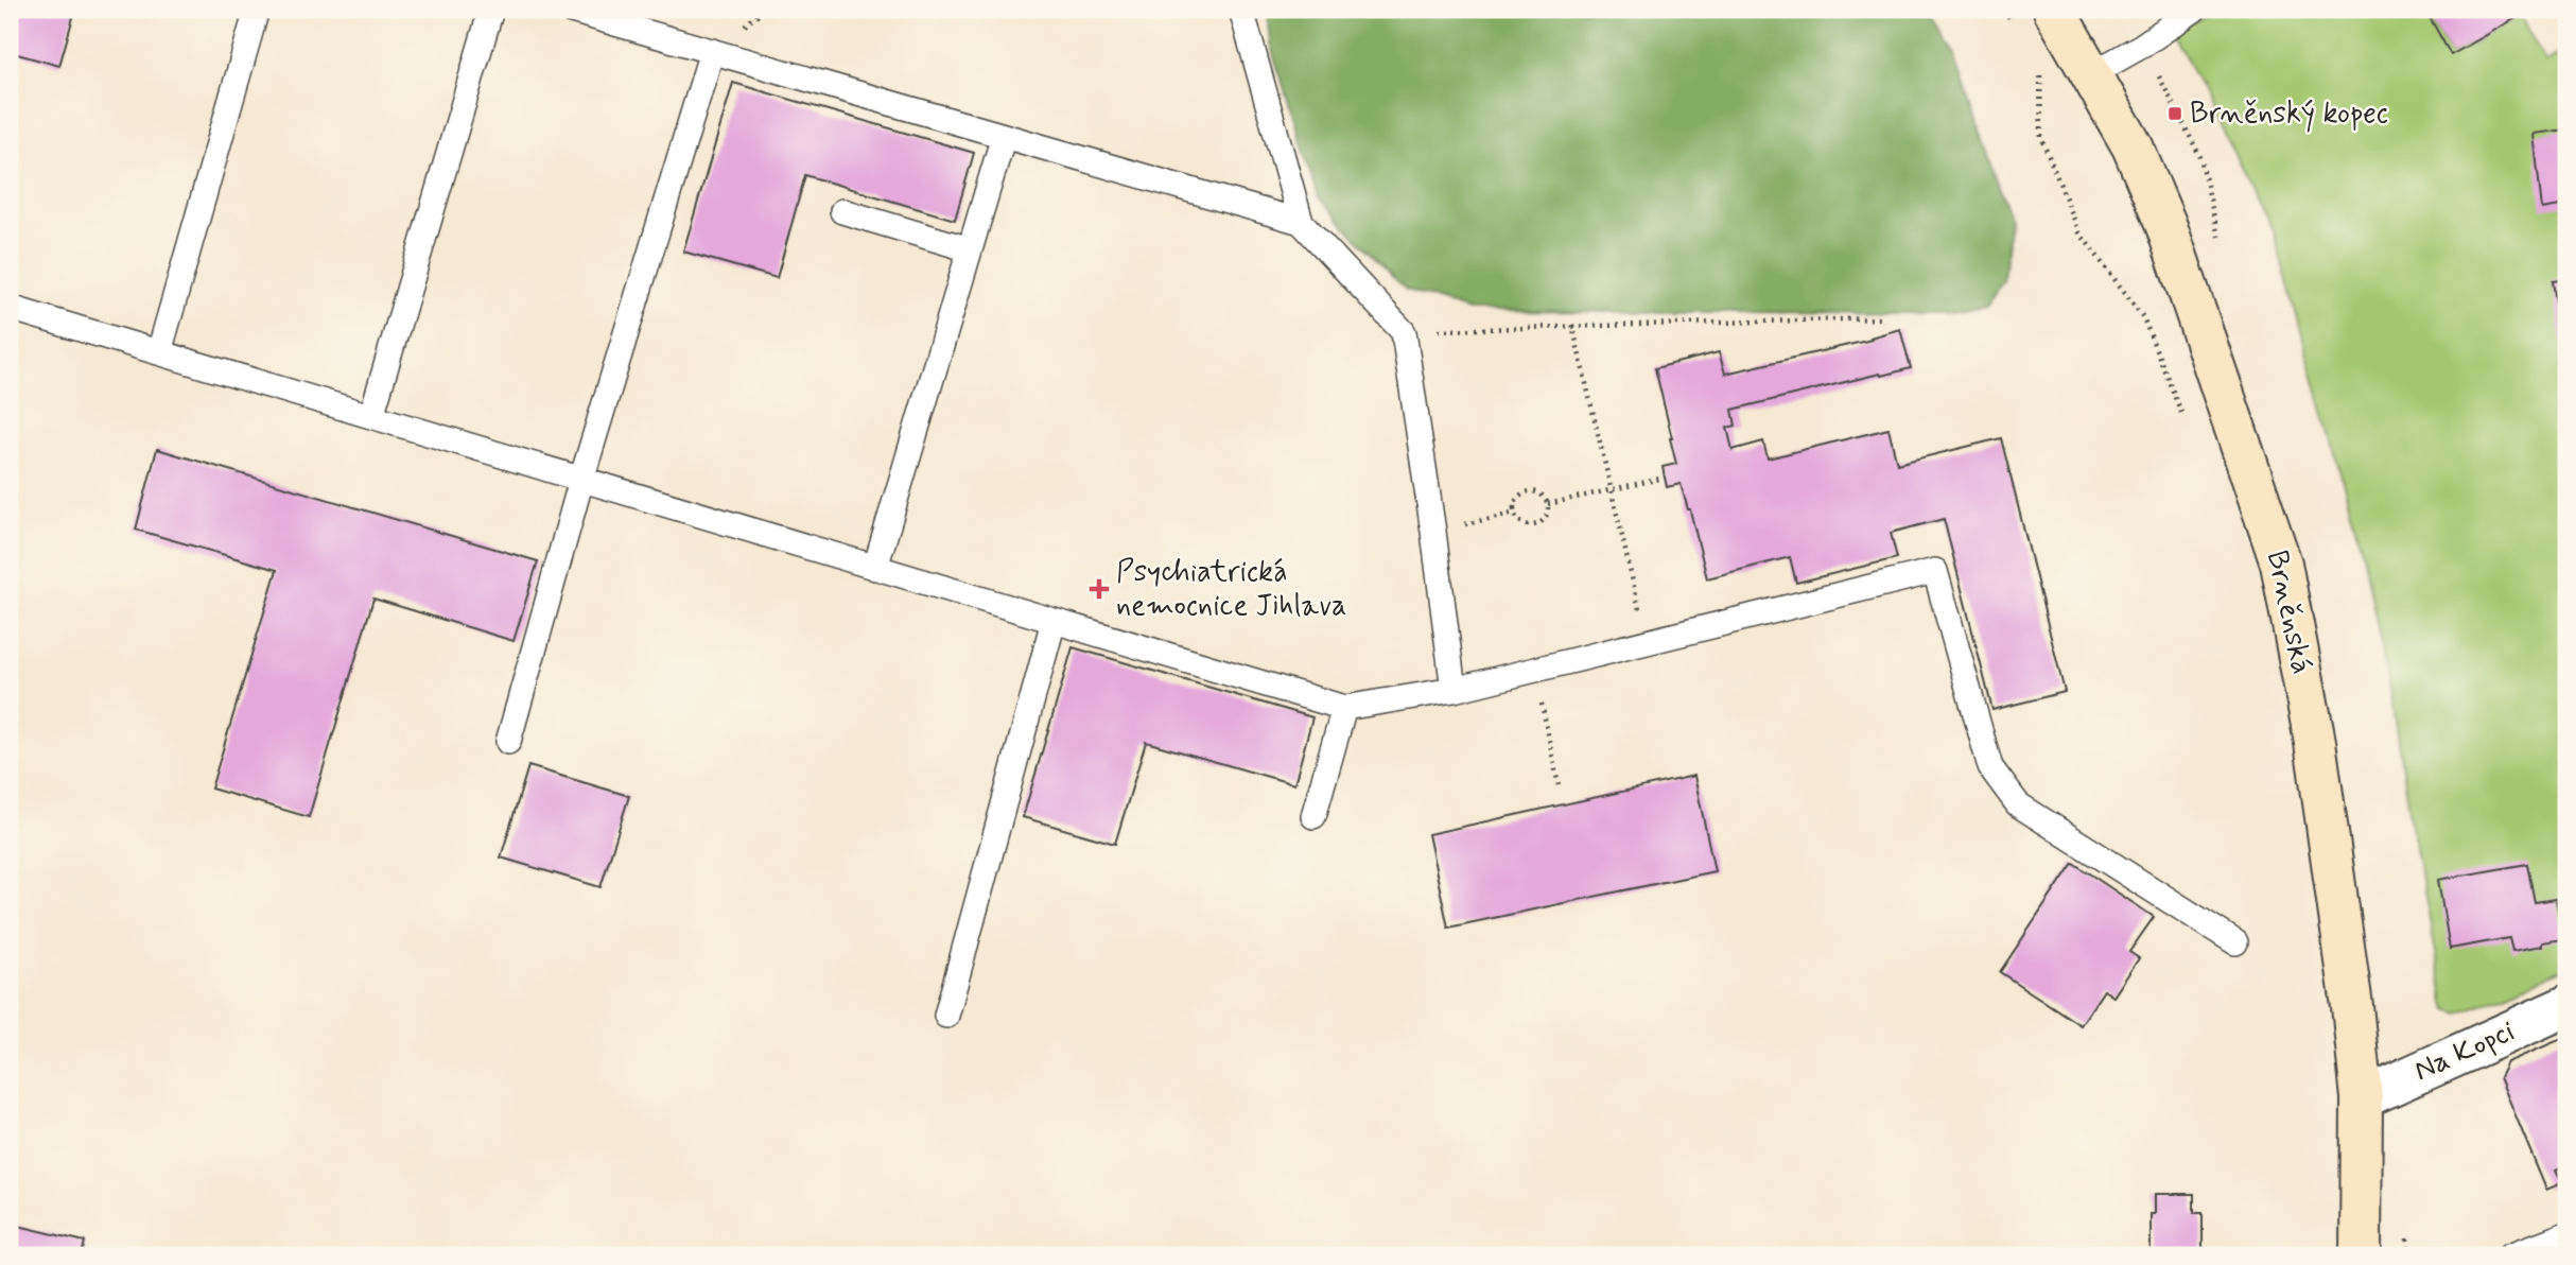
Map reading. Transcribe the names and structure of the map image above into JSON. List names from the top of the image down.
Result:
{
  "streets": {
    "main road": ["Brněnská"],
    "street": ["Na Kopci"]
  },
  "crossings": [
    ["Brněnská", "Na Kopci"]
  ],
  "places": {
    "transit": ["Brněnský kopec"],
    "health": ["Psychiatrická nemocnice Jihlava"]
  }
}
